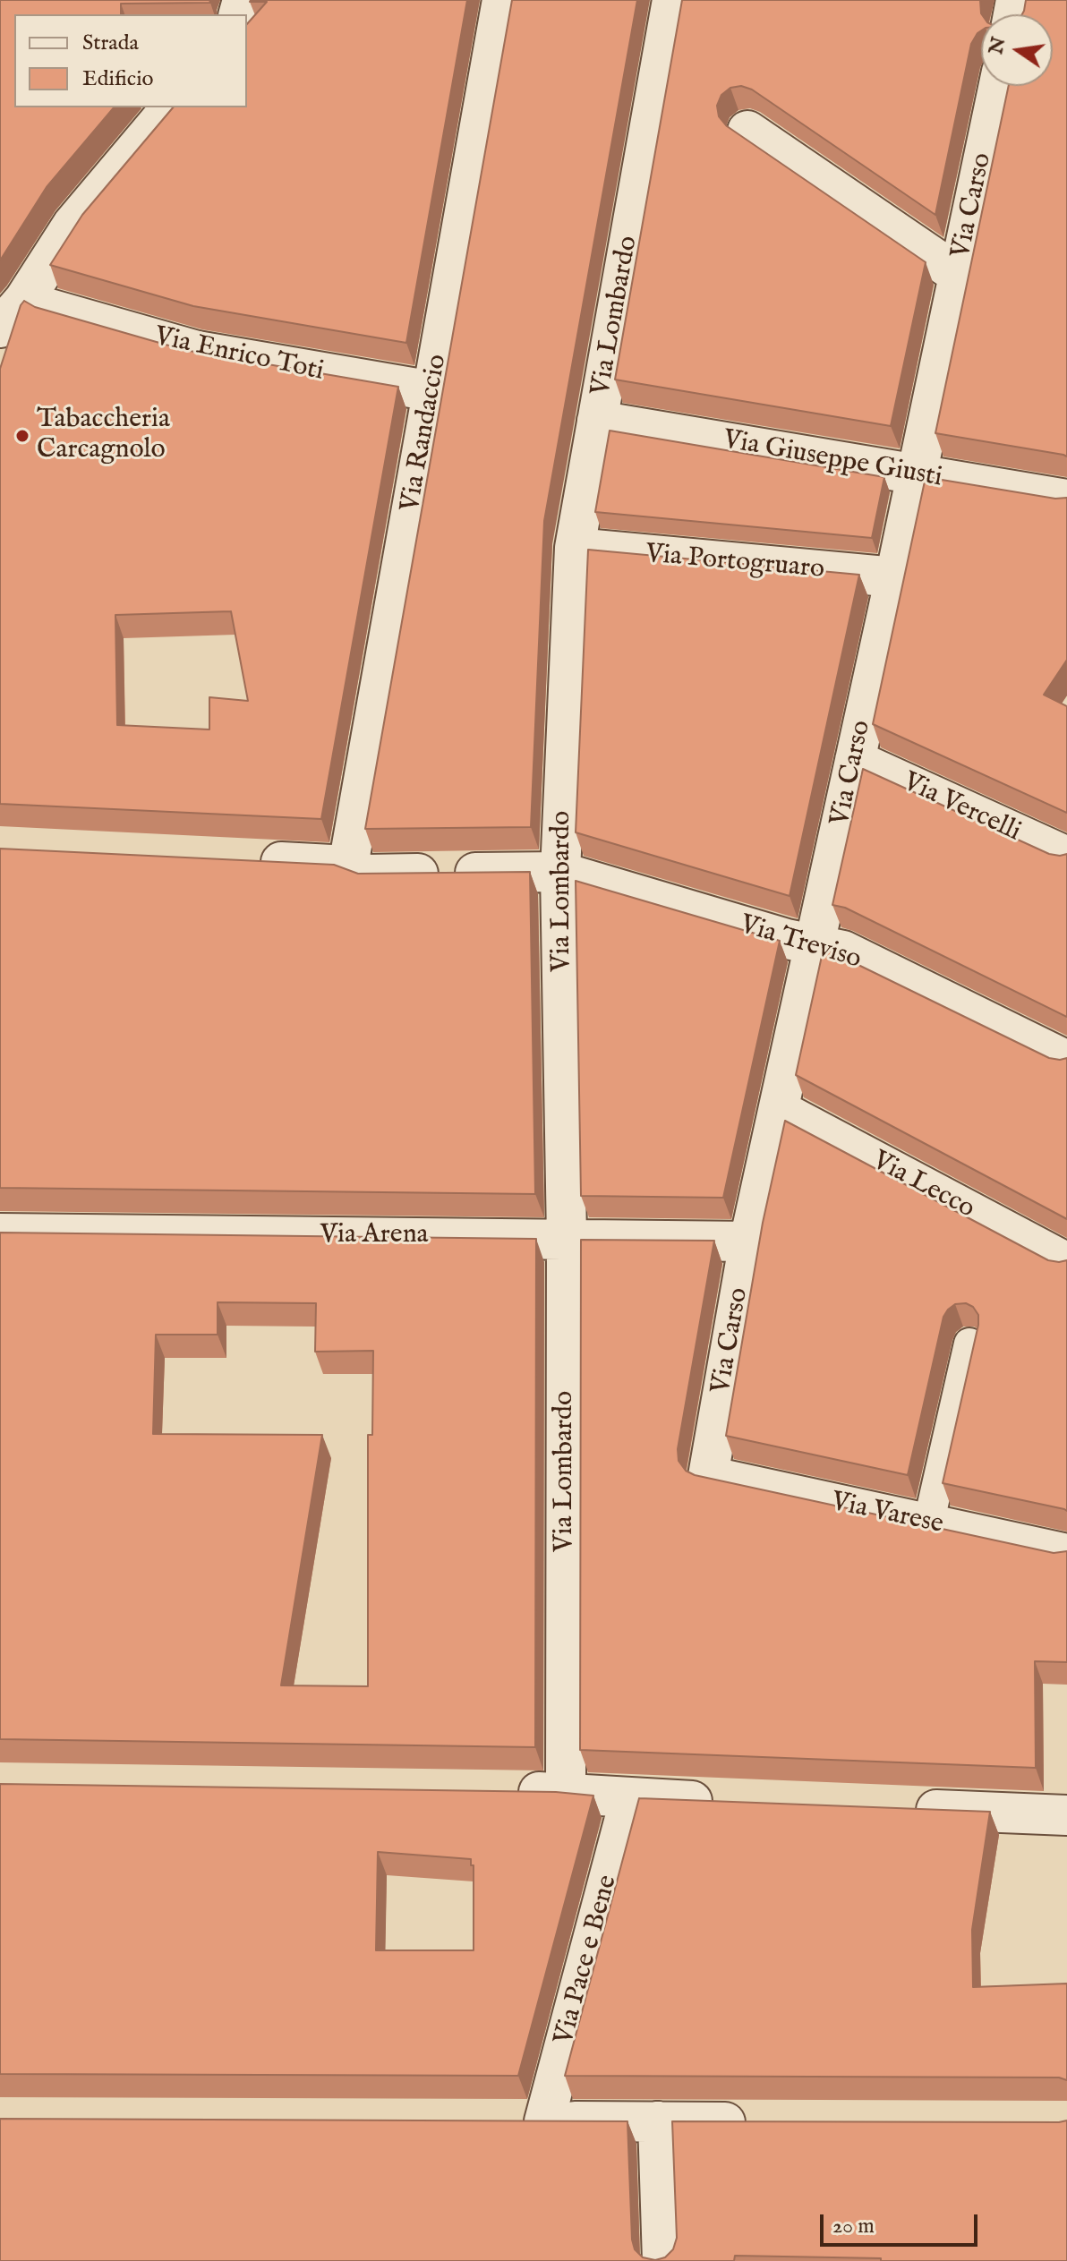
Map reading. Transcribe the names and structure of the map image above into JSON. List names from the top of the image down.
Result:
{
  "streets": {
    "street": [
      "Via Carso",
      "Via Lombardo",
      "Via Enrico Toti",
      "Via Randaccio",
      "Via Giuseppe Giusti",
      "Via Portogruaro",
      "Via Vercelli",
      "Via Treviso",
      "Via Lecco",
      "Via Arena",
      "Via Varese",
      "Via Pace e Bene"
    ]
  },
  "crossings": [
    ["Via Carso", "Via Giuseppe Giusti"],
    ["Via Carso", "Via Portogruaro"],
    ["Via Carso", "Via Vercelli"],
    ["Via Carso", "Via Treviso"],
    ["Via Carso", "Via Lecco"],
    ["Via Carso", "Via Arena"],
    ["Via Carso", "Via Varese"],
    ["Via Lombardo", "Via Giuseppe Giusti"],
    ["Via Lombardo", "Via Portogruaro"],
    ["Via Lombardo", "Via Treviso"],
    ["Via Lombardo", "Via Arena"],
    ["Via Enrico Toti", "Via Randaccio"],
    ["Via Randaccio", "Via Treviso"]
  ],
  "places": ["Tabaccheria Carcagnolo"],
  "legend": ["Strada", "Edificio"],
  "scale_bar": "20 m",
  "north": "left"
}
